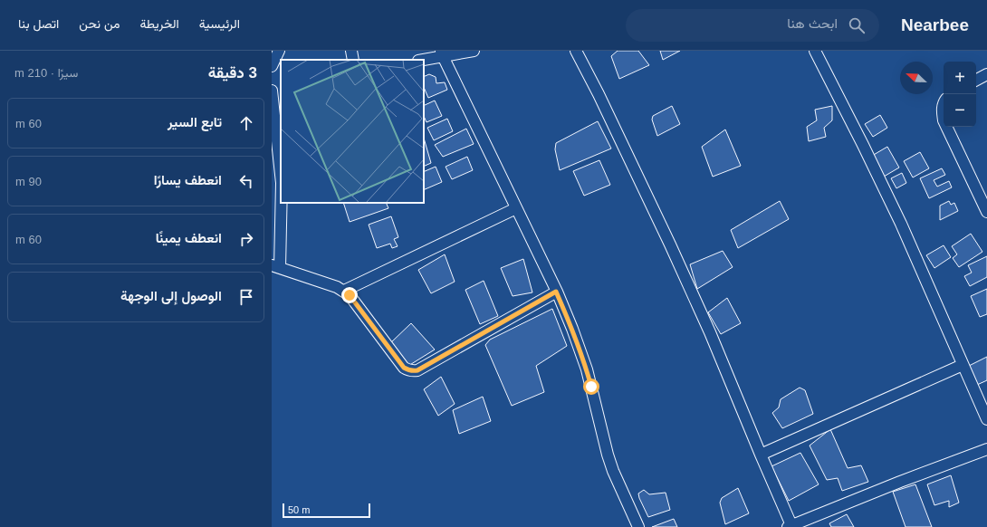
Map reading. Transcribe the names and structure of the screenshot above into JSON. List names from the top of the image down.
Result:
{
  "scale_bar": "50 m",
  "north": "top left",
  "page": {
    "header": "Nearbee",
    "search": "ابحث هنا",
    "nav": [
      "الرئيسية",
      "الخريطة",
      "من نحن",
      "اتصل بنا"
    ],
    "heading": ["3 دقيقة", "سيرًا · 210 m"],
    "map_buttons": ["+", "−"],
    "list": [
      ["تابع السير", "60 m"],
      ["انعطف يسارًا", "90 m"],
      ["انعطف يمينًا", "60 m"],
      "الوصول إلى الوجهة"
    ],
    "scale": "50 m"
  }
}
